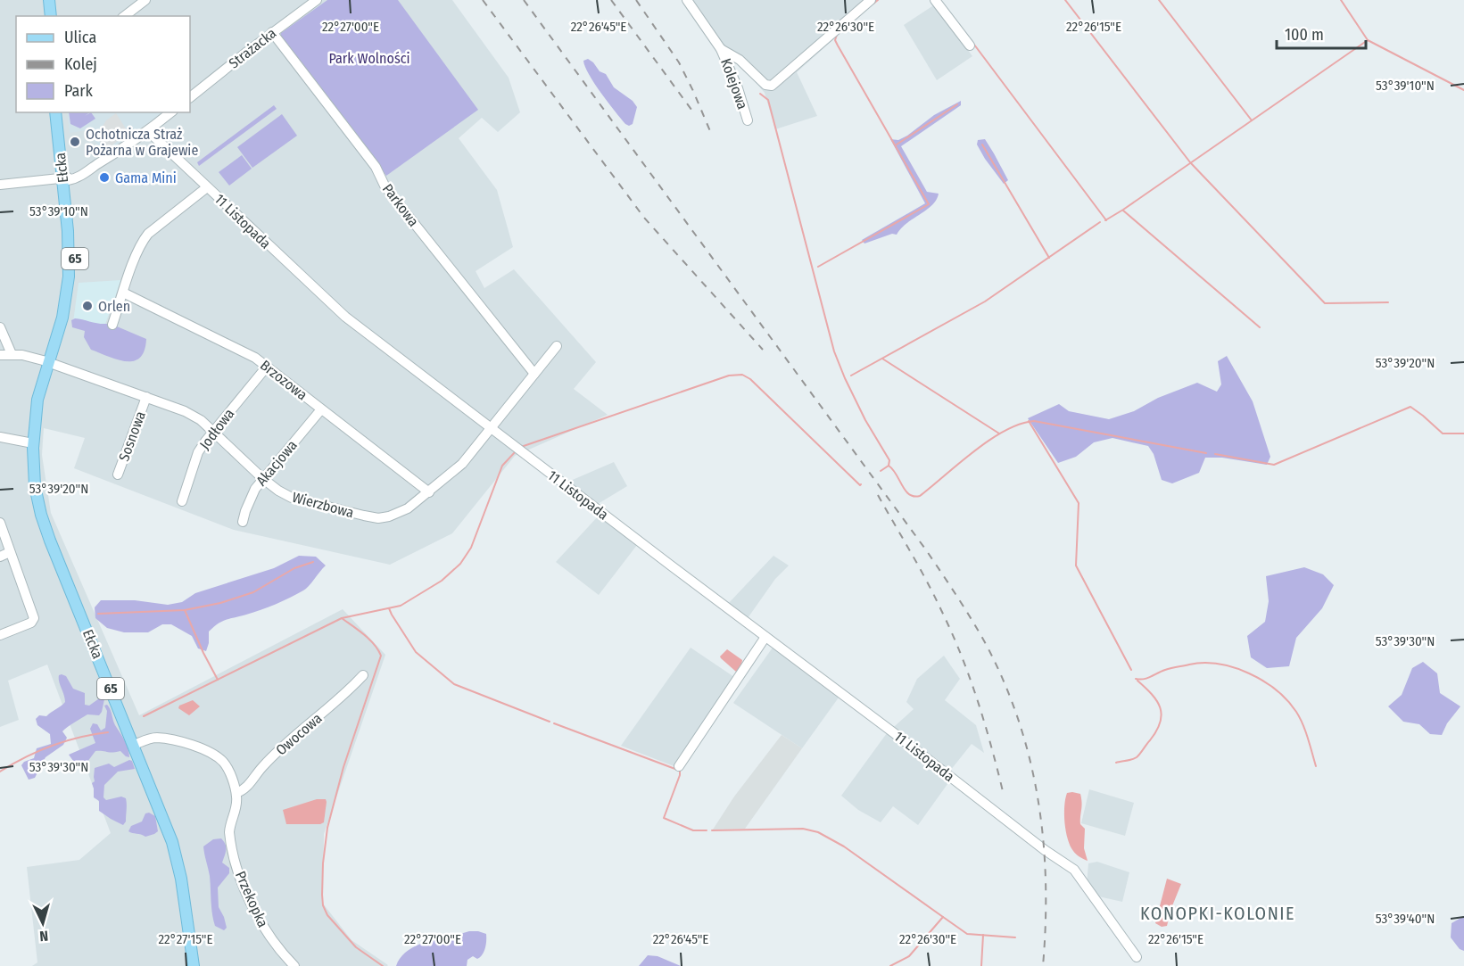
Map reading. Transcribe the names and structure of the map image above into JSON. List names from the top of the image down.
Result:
{
  "streets": {
    "main road": ["Ełcka", "65"],
    "street": [
      "Strażacka",
      "Kolejowa",
      "Parkowa",
      "11 Listopada",
      "Brzozowa",
      "Jodłowa",
      "Sosnowa",
      "Akacjowa",
      "Wierzbowa",
      "Owocowa",
      "Przekopka"
    ]
  },
  "crossings": [
    ["Strażacka", "Parkowa"],
    ["Ełcka", "Wierzbowa"],
    ["Parkowa", "Wierzbowa"],
    ["11 Listopada", "Wierzbowa"],
    ["Brzozowa", "Jodłowa"],
    ["Brzozowa", "Akacjowa"],
    ["Brzozowa", "Wierzbowa"],
    ["Jodłowa", "Wierzbowa"],
    ["Sosnowa", "Wierzbowa"],
    ["Akacjowa", "Wierzbowa"],
    ["Owocowa", "Przekopka"]
  ],
  "districts": ["KONOPKI-KOLONIE"],
  "parks": ["Park Wolności"],
  "places": ["Ochotnicza Straż Pożarna w Grajewie", "Gama Mini", "Orlen"],
  "legend": ["Ulica", "Kolej", "Park"],
  "scale_bar": "100 m",
  "north": "bottom",
  "coordinates": [
    "22°27'00\"E",
    "22°26'45\"E",
    "22°26'30\"E",
    "22°26'15\"E",
    "53°39'10\"N",
    "53°39'20\"N",
    "53°39'30\"N",
    "53°39'40\"N",
    "22°27'15\"E"
  ]
}
